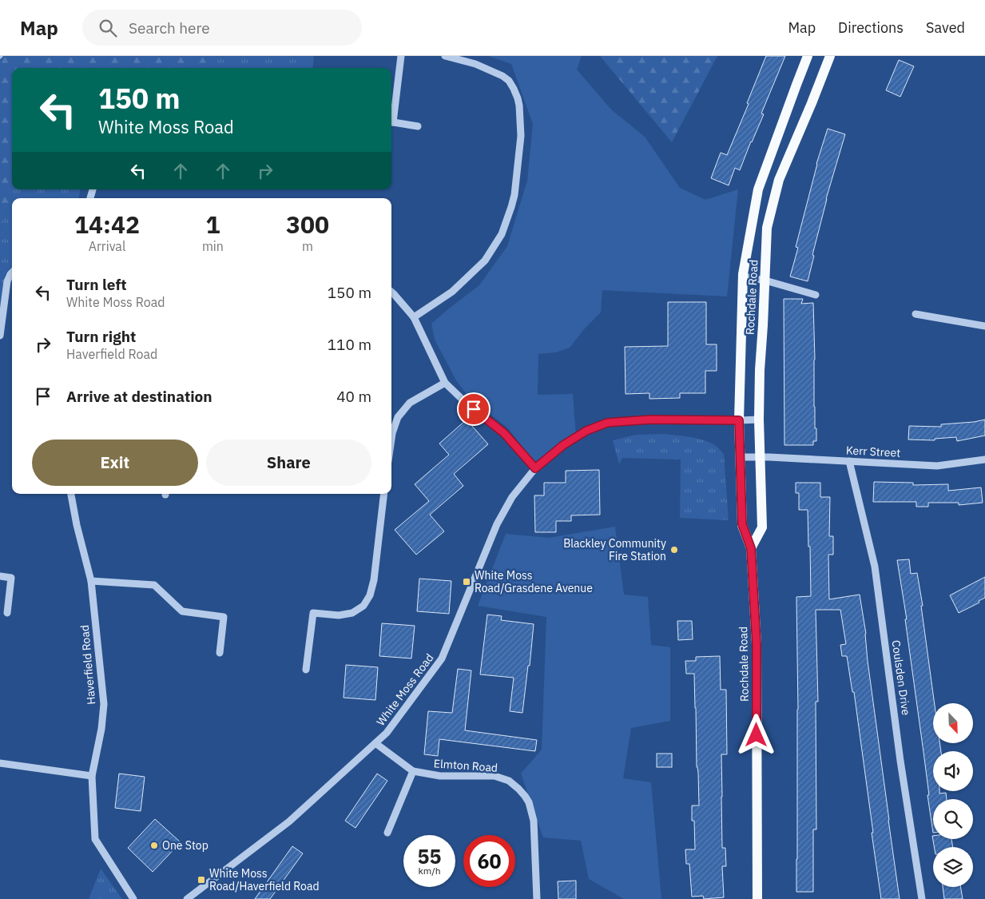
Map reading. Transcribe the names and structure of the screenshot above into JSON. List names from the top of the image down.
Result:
{
  "streets": {
    "main road": ["Rochdale Road"],
    "street": [
      "Kerr Street",
      "Haverfield Road",
      "Coulsden Drive",
      "White Moss Road",
      "Elmton Road"
    ]
  },
  "crossings": [
    ["Rochdale Road", "Kerr Street"],
    ["Rochdale Road", "White Moss Road"],
    ["Kerr Street", "Coulsden Drive"],
    ["White Moss Road", "Elmton Road"]
  ],
  "places": {
    "other": ["Blackley Community Fire Station", "One Stop"],
    "transit": ["White Moss Road/Grasdene Avenue", "White Moss Road/Haverfield Road"]
  },
  "north": "bottom right",
  "page": {
    "header": "Map",
    "search": "Search here",
    "nav": ["Map", "Directions", "Saved"],
    "turn": ["150 m", "White Moss Road"],
    "eta": [
      "14:42",
      "Arrival",
      "1",
      "min",
      "300",
      "m"
    ],
    "list": [
      {
        "name": "Turn left",
        "note": "White Moss Road",
        "value": "150 m"
      },
      {
        "name": "Turn right",
        "note": "Haverfield Road",
        "value": "110 m"
      },
      {
        "name": "Arrive at destination",
        "value": "40 m"
      }
    ],
    "buttons": ["Exit", "Share"],
    "speed": "55 km/h",
    "limit": "60"
  }
}
